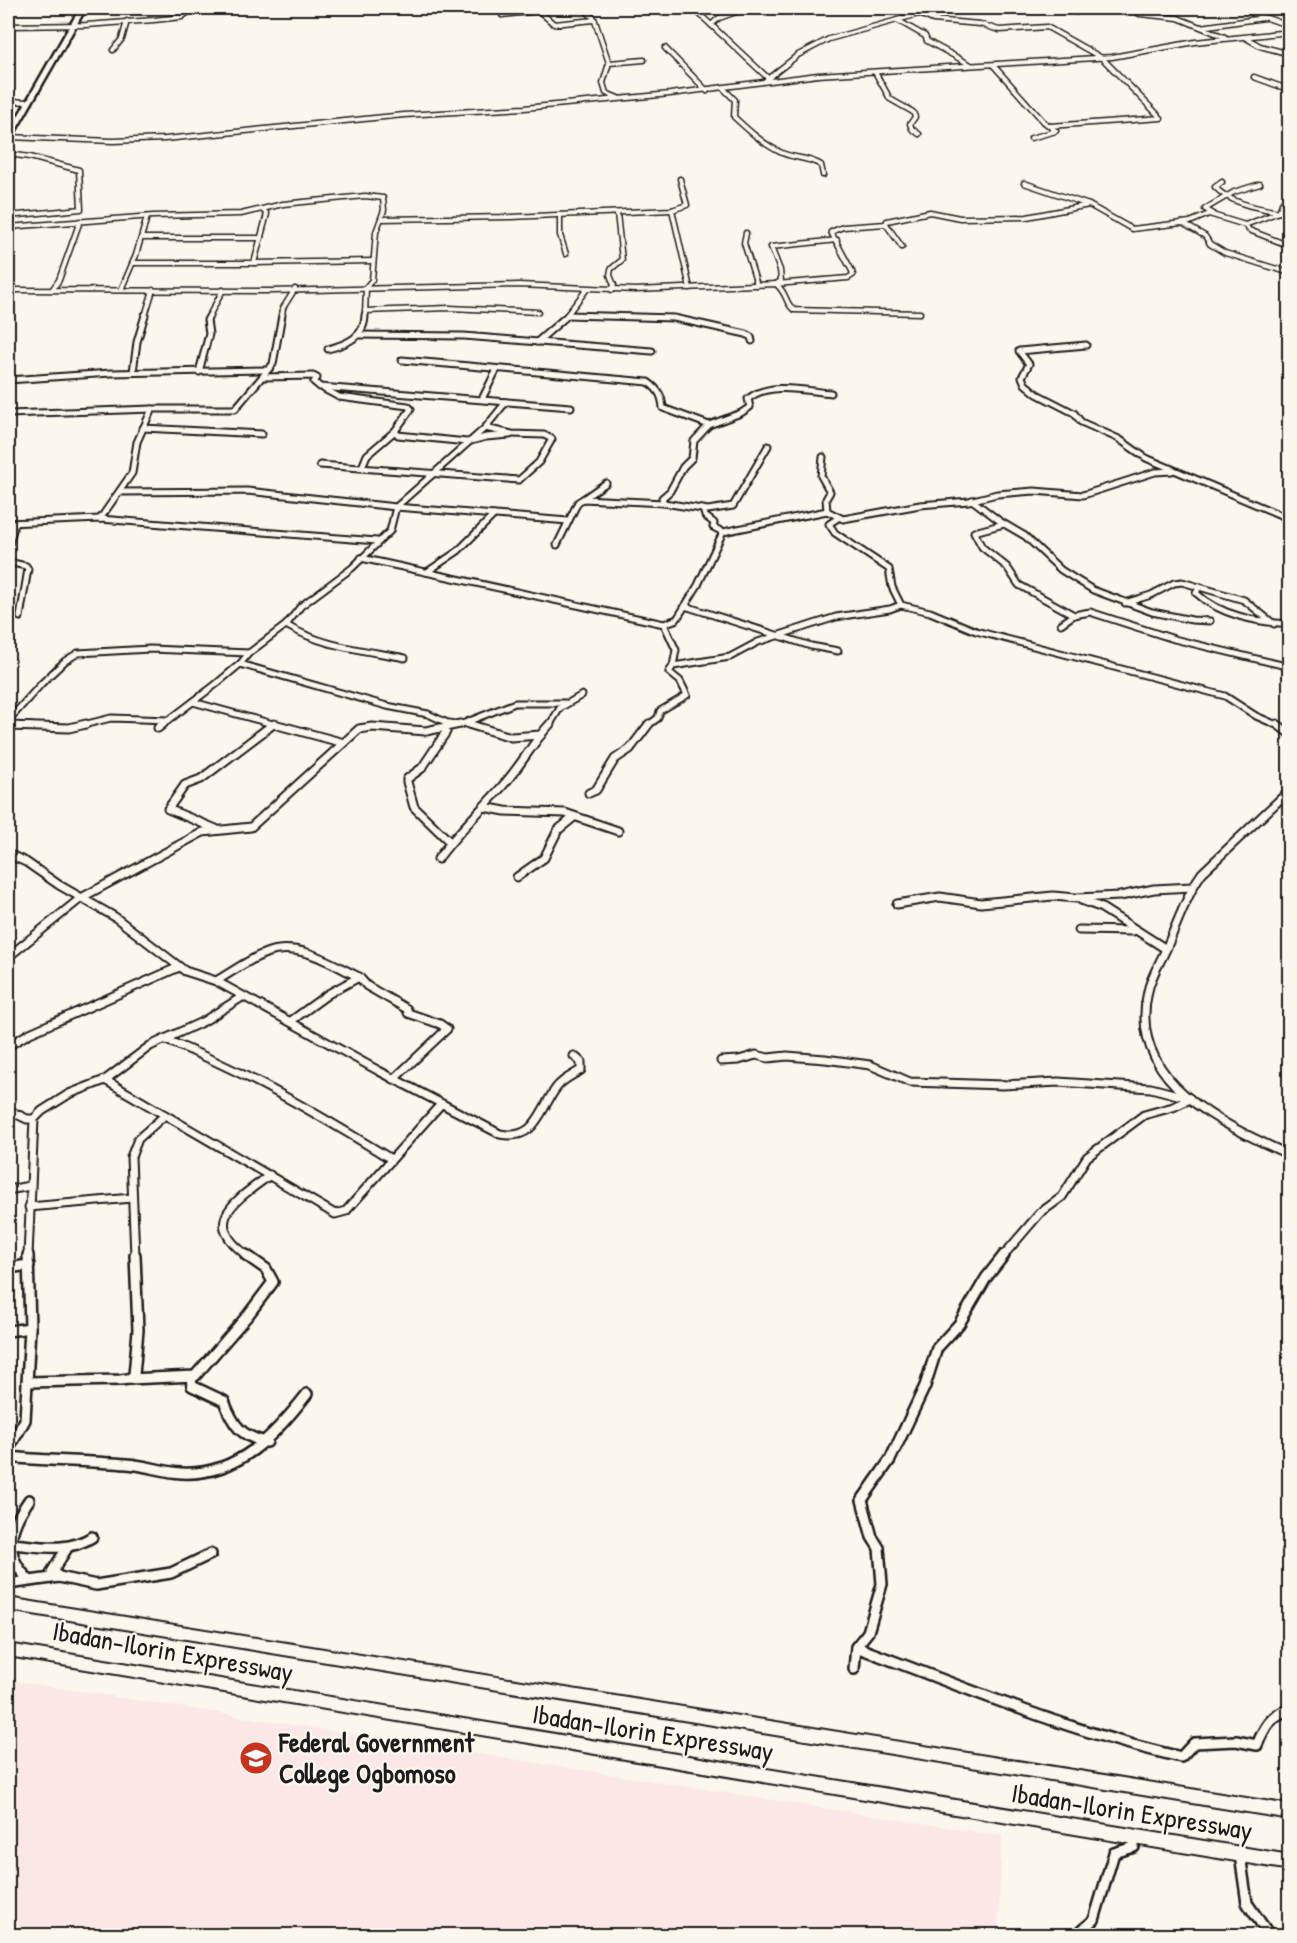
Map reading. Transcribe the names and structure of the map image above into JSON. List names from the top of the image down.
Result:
{
  "streets": {
    "highway": ["Ibadan-Ilorin Expressway"]
  },
  "places": {
    "school or university": ["Federal Government College Ogbomoso"]
  }
}
